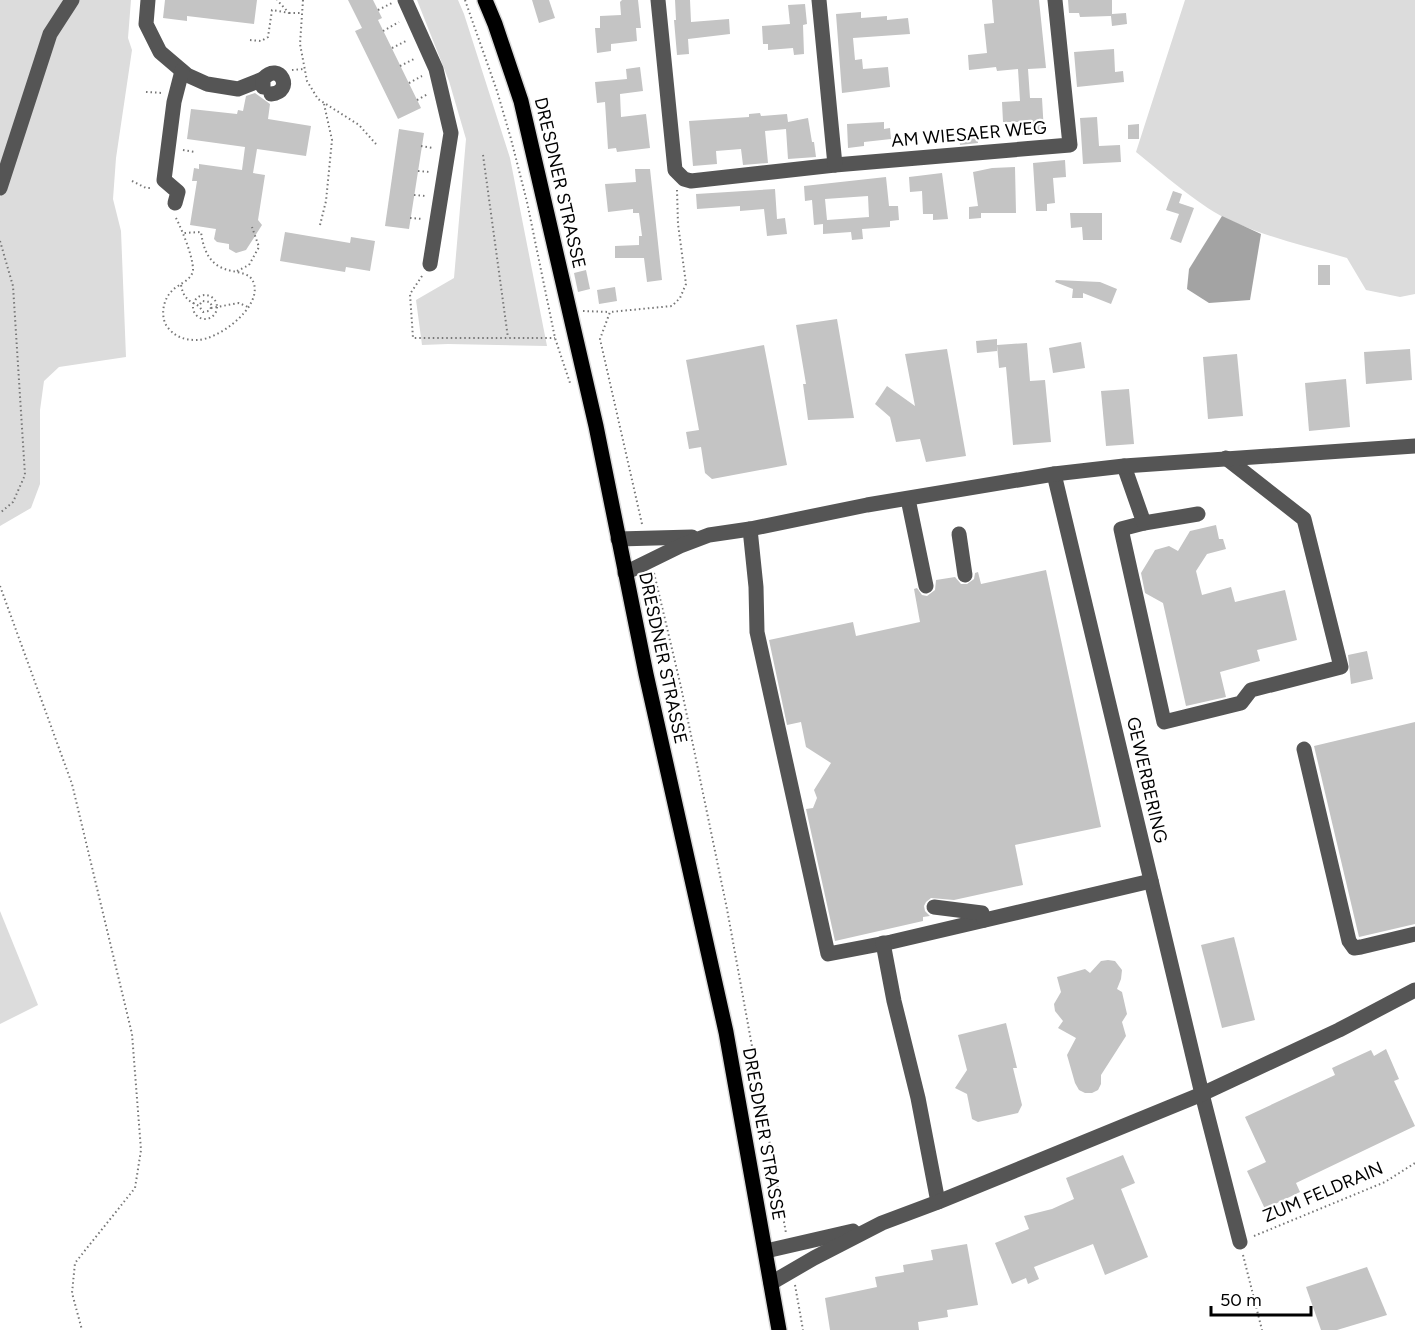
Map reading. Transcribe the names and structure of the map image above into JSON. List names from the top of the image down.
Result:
{
  "streets": {
    "main road": ["DRESDNER STRASSE"],
    "street": ["AM WIESAER WEG", "GEWERBERING"],
    "path": ["ZUM FELDRAIN"]
  },
  "crossings": [
    ["GEWERBERING", "ZUM FELDRAIN"]
  ],
  "scale_bar": "50 m"
}
